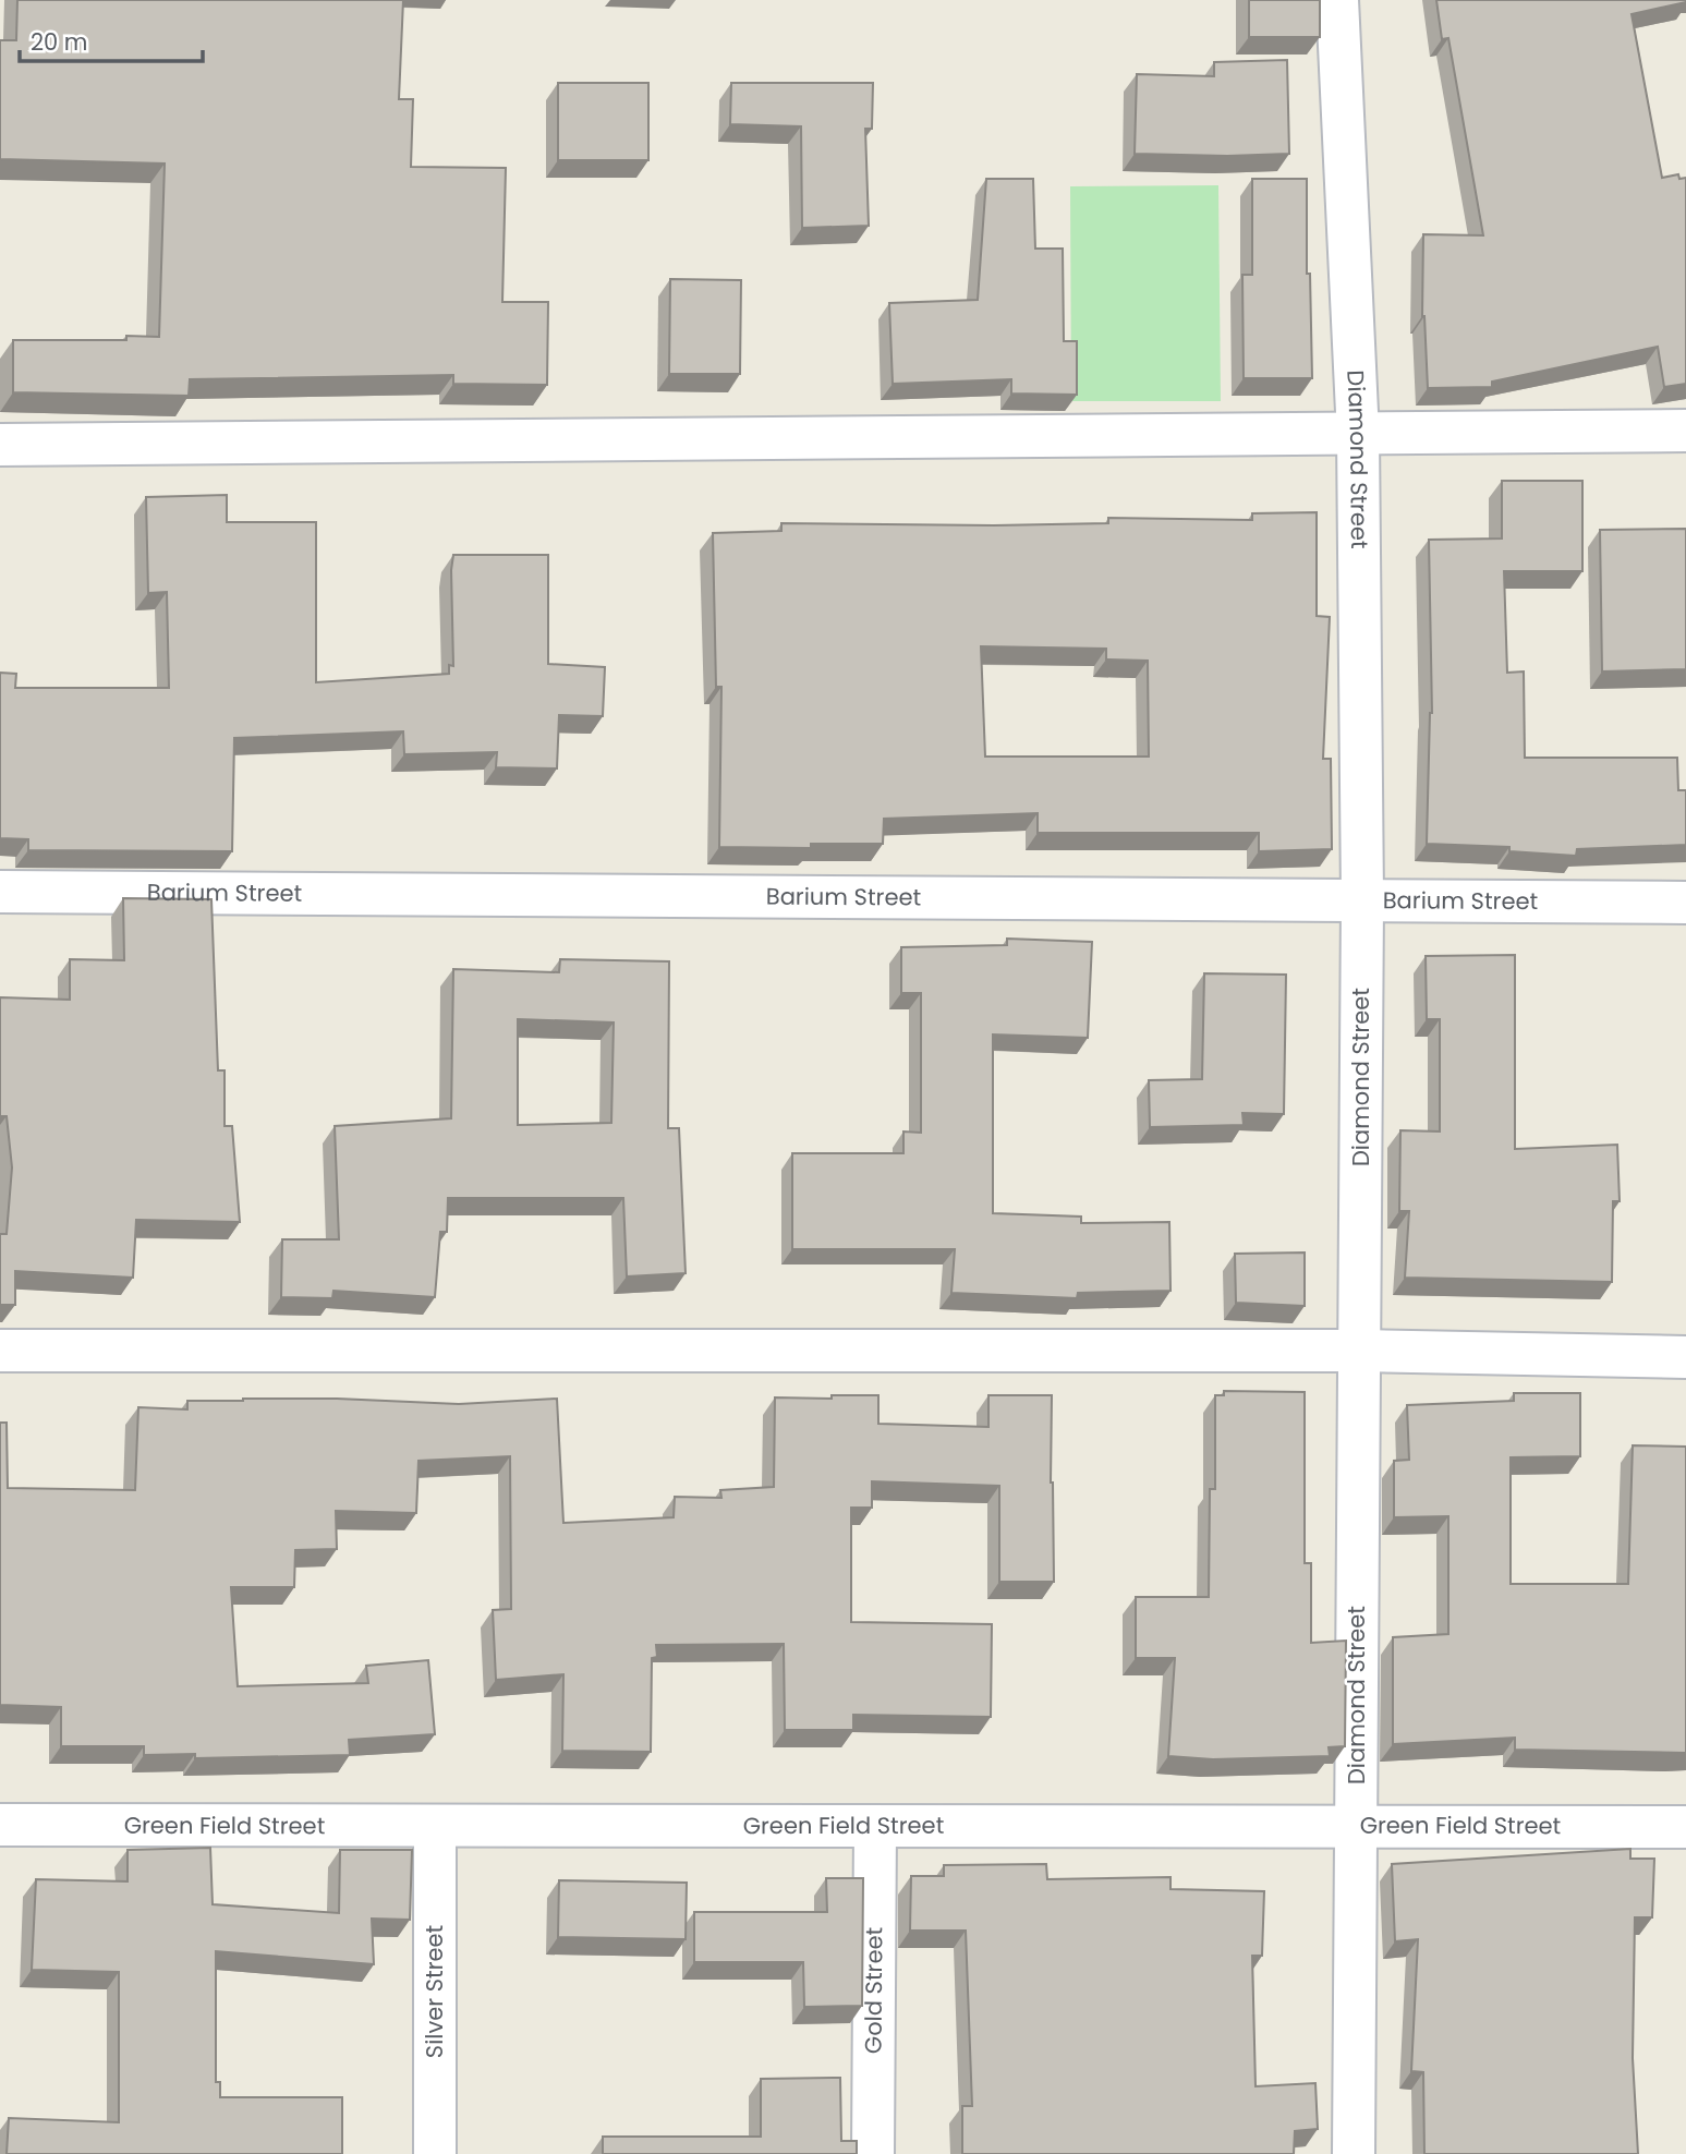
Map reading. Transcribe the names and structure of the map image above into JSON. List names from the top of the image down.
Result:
{
  "streets": {
    "street": [
      "Diamond Street",
      "Barium Street",
      "Green Field Street",
      "Gold Street",
      "Silver Street"
    ]
  },
  "crossings": [
    ["Diamond Street", "Barium Street"],
    ["Diamond Street", "Green Field Street"],
    ["Green Field Street", "Gold Street"],
    ["Green Field Street", "Silver Street"]
  ],
  "scale_bar": "20 m"
}
